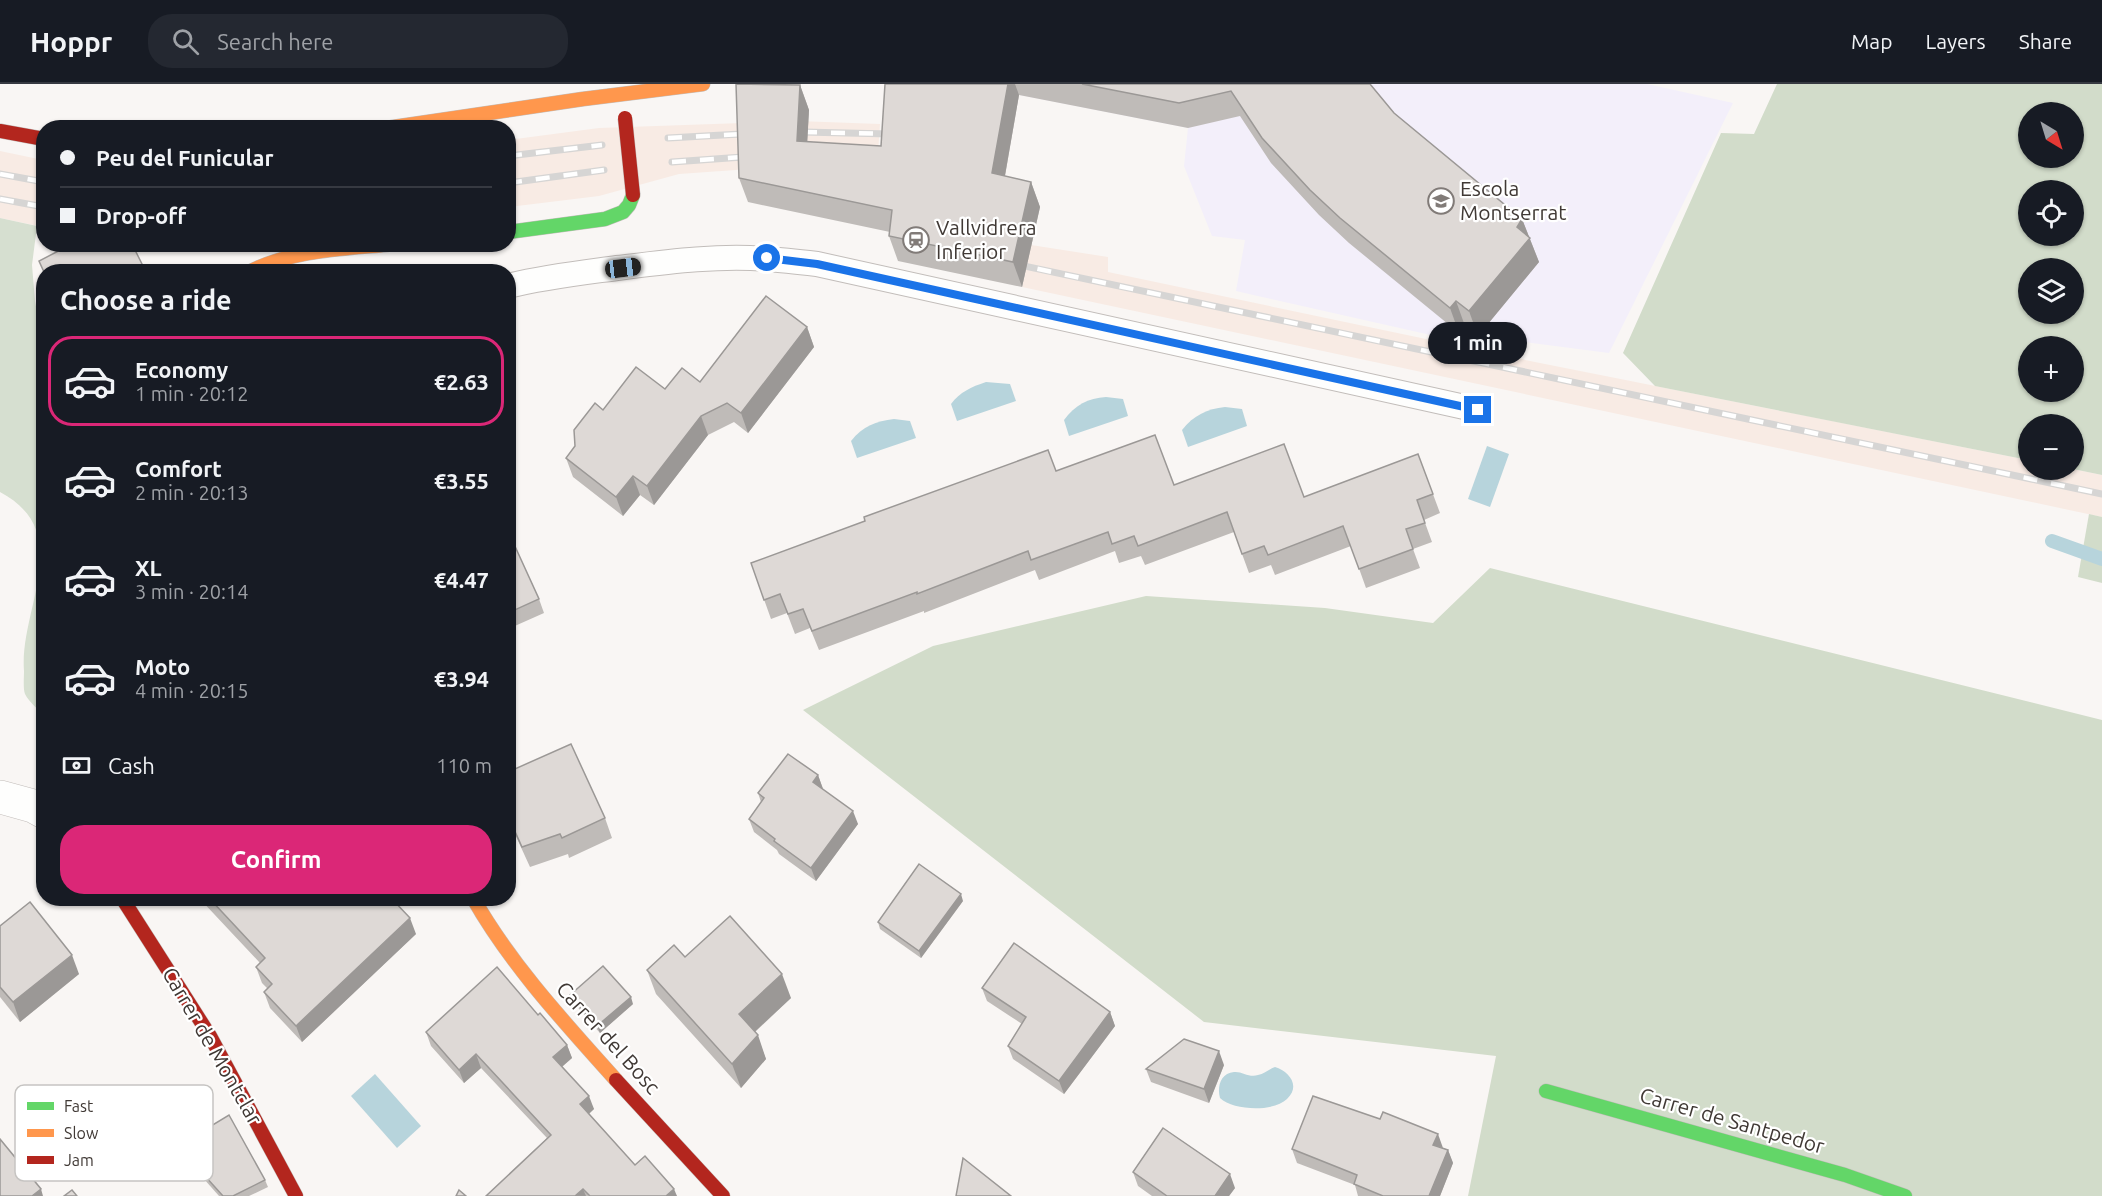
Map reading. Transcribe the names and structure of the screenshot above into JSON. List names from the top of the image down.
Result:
{
  "streets": {
    "street": ["Carrer del Bosc", "Carrer de Montclar", "Carrer de Santpedor"]
  },
  "places": {
    "school or university": ["Escola Montserrat"],
    "station": ["Vallvidrera Inferior"]
  },
  "legend": ["Fast", "Slow", "Jam"],
  "north": "bottom right",
  "page": {
    "header": "Hoppr",
    "search": "Search here",
    "nav": ["Map", "Layers", "Share"],
    "map_buttons": ["+", "−"],
    "banner": ["Peu del Funicular", "Drop-off"],
    "heading": "Choose a ride",
    "bubble": "1 min",
    "list": [
      {
        "name": "Economy",
        "note": "1 min · 20:12",
        "value": "€2.63"
      },
      {
        "name": "Comfort",
        "note": "2 min · 20:13",
        "value": "€3.55"
      },
      {
        "name": "XL",
        "note": "3 min · 20:14",
        "value": "€4.47"
      },
      {
        "name": "Moto",
        "note": "4 min · 20:15",
        "value": "€3.94"
      }
    ],
    "pay": ["Cash", "110 m"],
    "buttons": "Confirm"
  }
}
